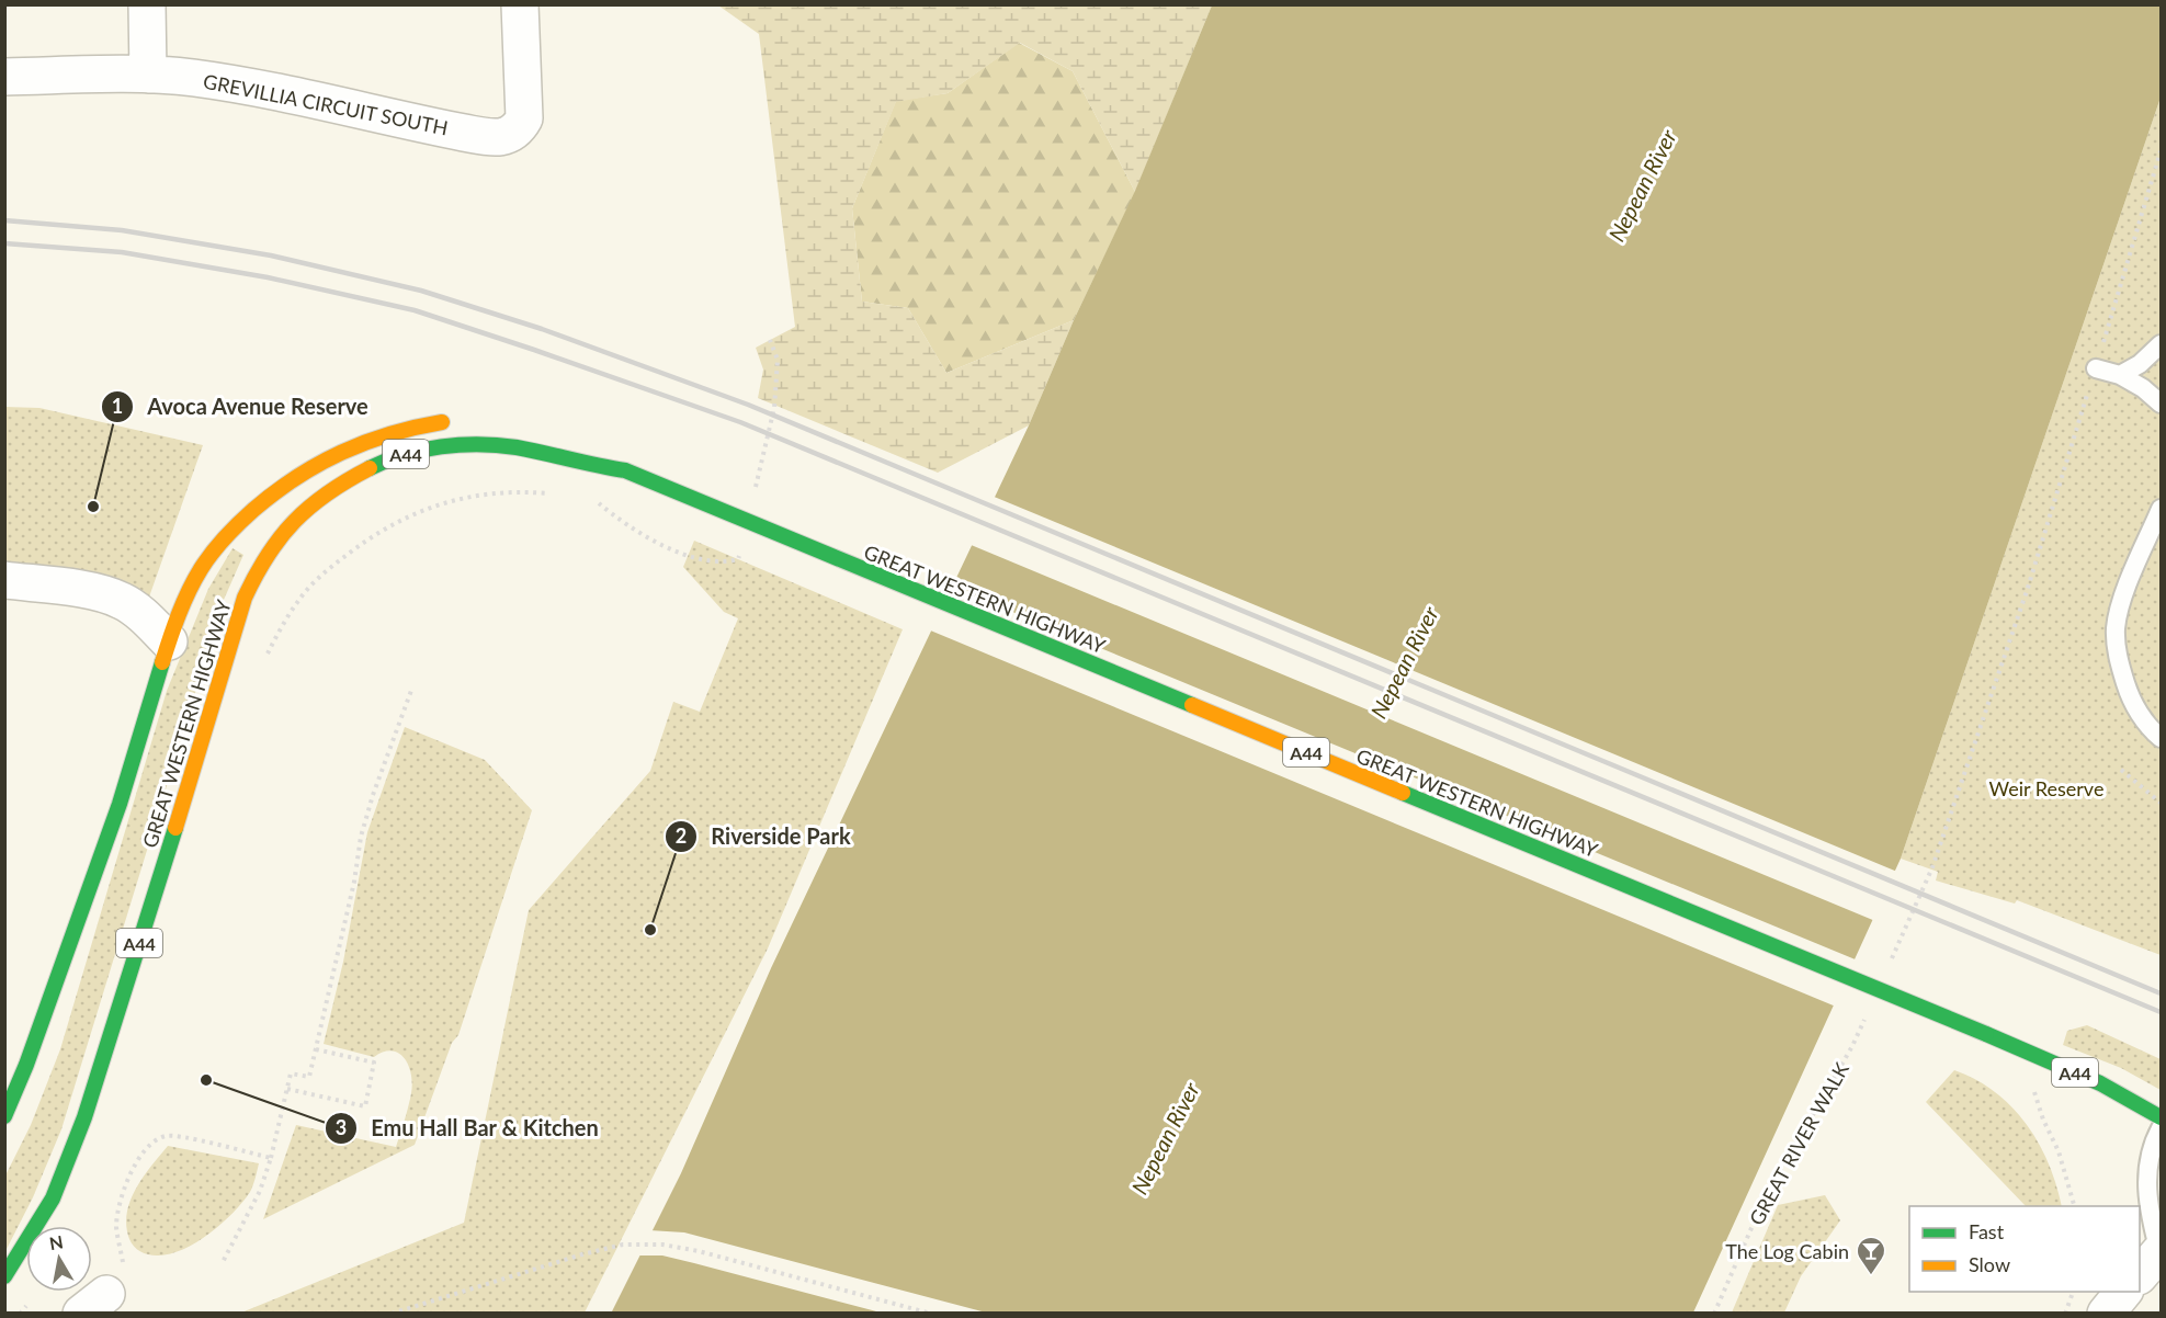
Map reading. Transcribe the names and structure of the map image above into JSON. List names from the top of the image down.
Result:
{
  "streets": {
    "highway": ["A44", "GREAT WESTERN HIGHWAY"],
    "street": ["GREVILLIA CIRCUIT SOUTH"],
    "path": ["GREAT RIVER WALK"]
  },
  "water": ["Nepean River"],
  "parks": ["Weir Reserve"],
  "places": {
    "other": ["Avoca Avenue Reserve", "Riverside Park", "Emu Hall Bar & Kitchen"],
    "bar": ["The Log Cabin"]
  },
  "legend": ["Fast", "Slow"],
  "north": "top"
}
